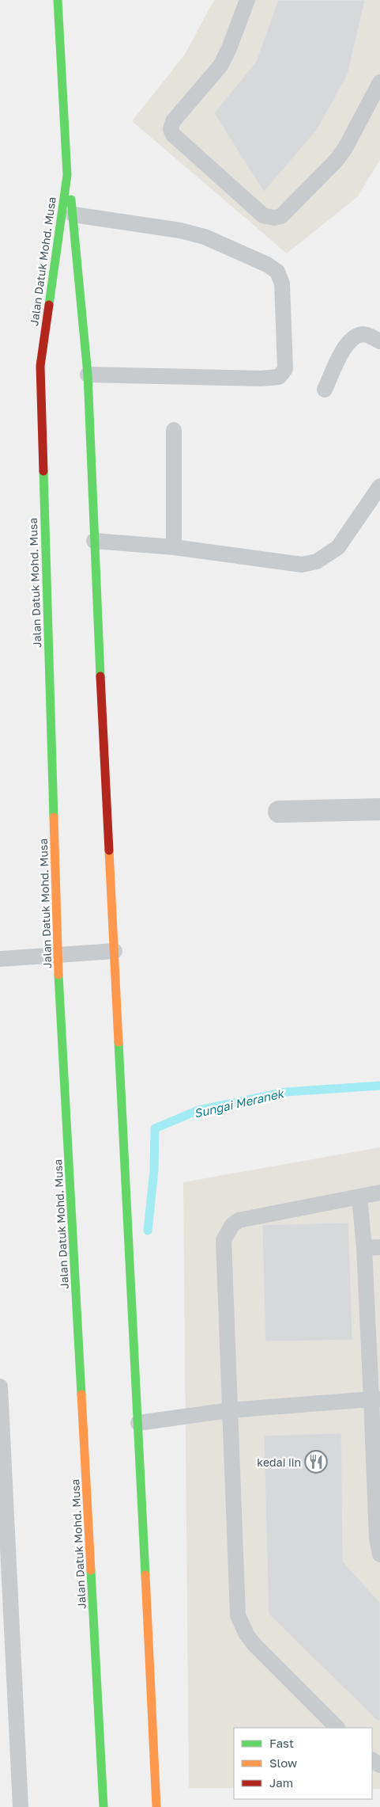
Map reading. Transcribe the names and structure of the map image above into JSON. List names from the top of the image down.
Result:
{
  "streets": {
    "main road": ["Jalan Datuk Mohd. Musa"]
  },
  "water": ["Sungai Meranek"],
  "places": {
    "restaurant": ["kedai iin"]
  },
  "legend": ["Fast", "Slow", "Jam"]
}
